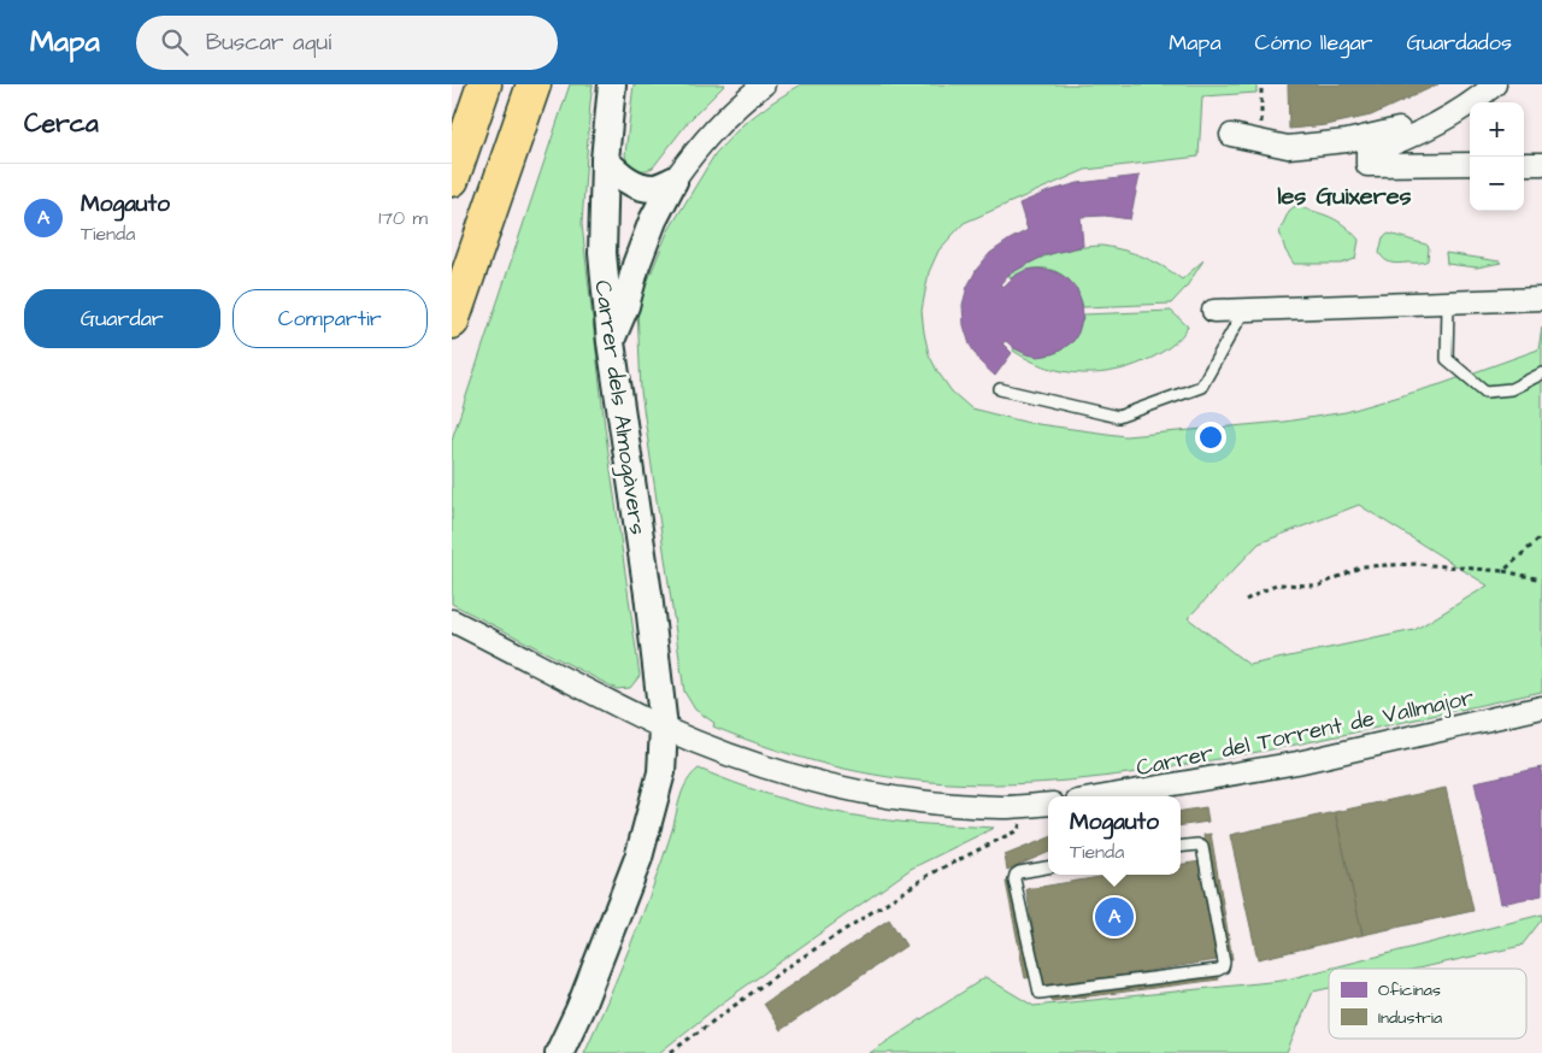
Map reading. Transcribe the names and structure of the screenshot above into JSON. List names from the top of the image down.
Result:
{
  "streets": {
    "street": ["Carrer dels Almogàvers", "Carrer del Torrent de Vallmajor"]
  },
  "districts": ["les Guixeres"],
  "legend": ["Oficinas", "Industria"],
  "page": {
    "header": "Mapa",
    "search": "Buscar aquí",
    "nav": ["Mapa", "Cómo llegar", "Guardados"],
    "heading": "Cerca",
    "map_buttons": ["+", "−"],
    "list": [
      {
        "mark": "A",
        "name": "Mogauto",
        "note": "Tienda",
        "value": "170 m"
      }
    ],
    "buttons": ["Guardar", "Compartir"],
    "popup": ["Mogauto", "Tienda"],
    "pins": "A"
  }
}
